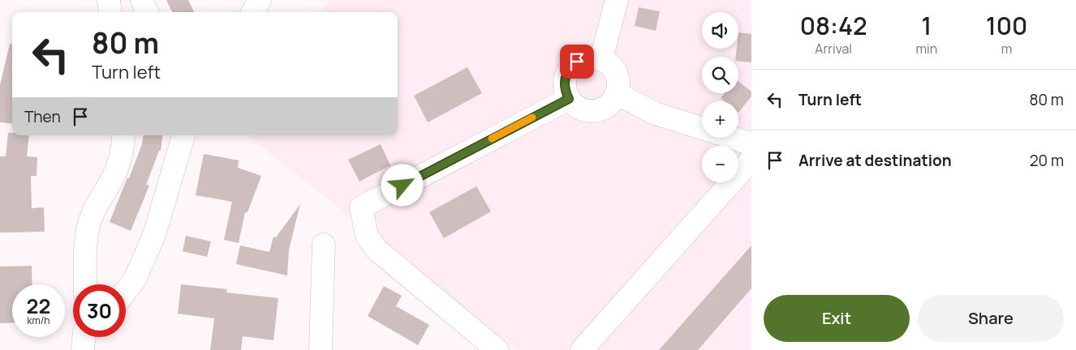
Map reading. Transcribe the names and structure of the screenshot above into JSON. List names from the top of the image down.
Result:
{
  "page": {
    "eta": [
      "08:42",
      "Arrival",
      "1",
      "min",
      "100",
      "m"
    ],
    "map_buttons": ["+", "−"],
    "turn": ["80 m", "Turn left"],
    "list": [
      {
        "name": "Turn left",
        "value": "80 m"
      },
      {
        "name": "Arrive at destination",
        "value": "20 m"
      }
    ],
    "then": "Then",
    "speed": "22 km/h",
    "limit": "30",
    "buttons": ["Exit", "Share"]
  }
}
